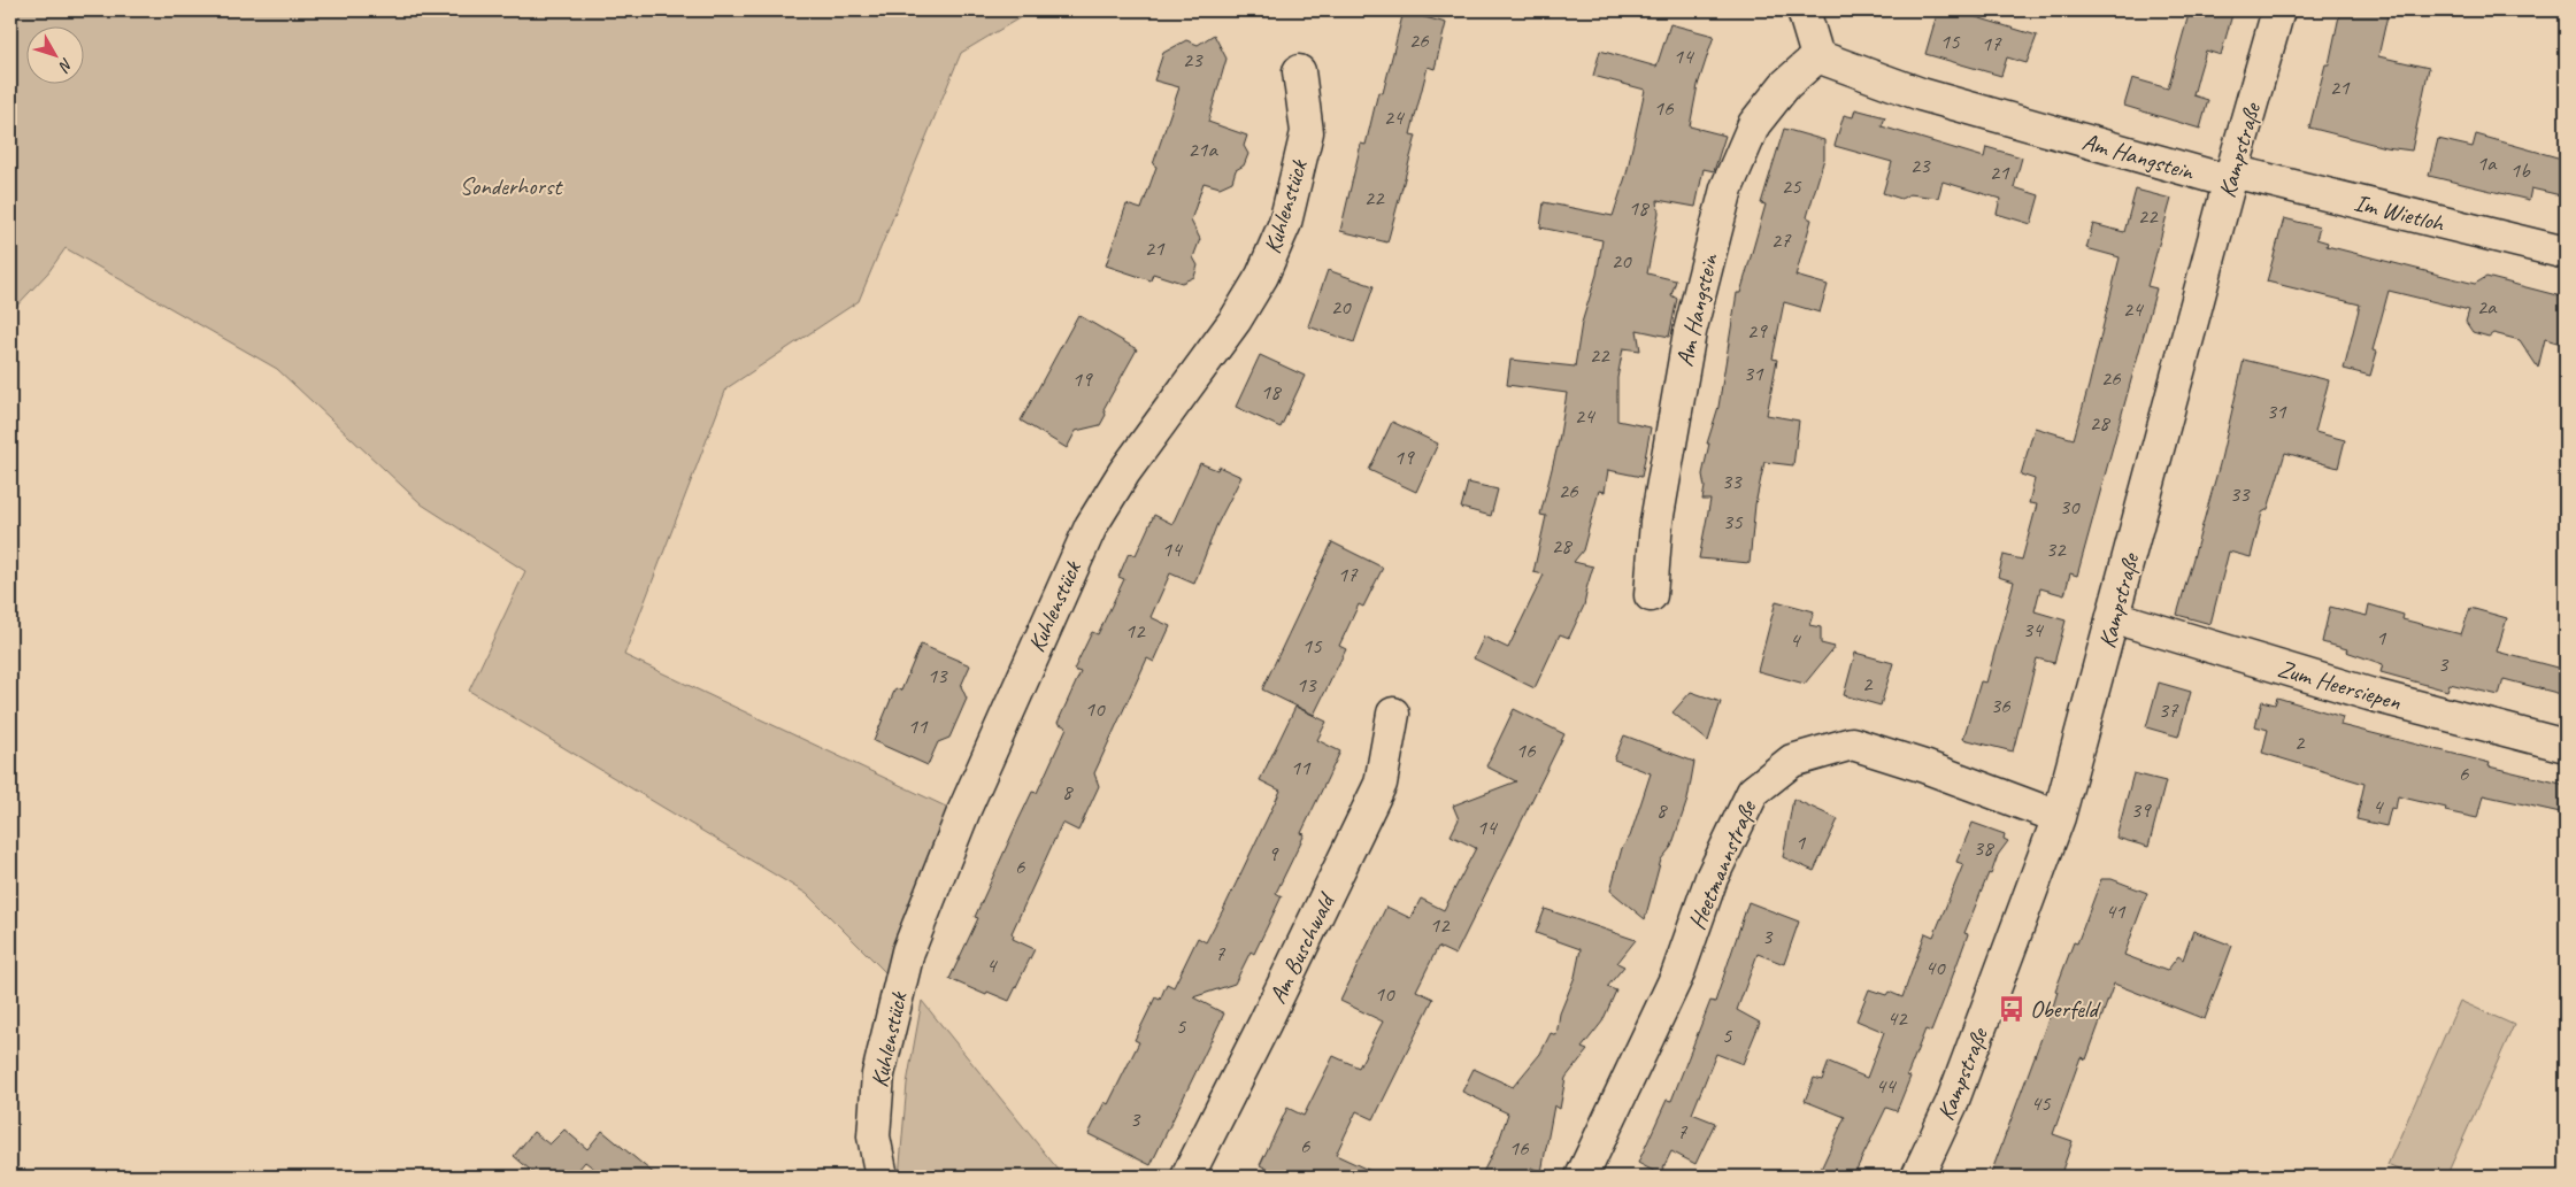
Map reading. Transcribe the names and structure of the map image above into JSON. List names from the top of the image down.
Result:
{
  "streets": {
    "street": [
      "Kampstraße",
      "Am Hangstein",
      "Kuhlenstück",
      "Im Wietloh",
      "Zum Heersiepen",
      "Heetmannstraße",
      "Am Buschwald"
    ]
  },
  "crossings": [
    ["Kampstraße", "Am Hangstein"],
    ["Kampstraße", "Im Wietloh"],
    ["Kampstraße", "Zum Heersiepen"],
    ["Kampstraße", "Heetmannstraße"],
    ["Am Hangstein", "Im Wietloh"]
  ],
  "parks": ["Sonderhorst"],
  "places": {
    "bus stop": ["Oberfeld"]
  },
  "house_numbers": [
    "26",
    "15",
    "17",
    "14",
    "23",
    "21",
    "16",
    "24",
    "21a",
    "1a",
    "23",
    "1b",
    "21",
    "25",
    "22",
    "18",
    "22",
    "27",
    "21",
    "20",
    "20",
    "2a",
    "24",
    "29",
    "22",
    "31",
    "26",
    "19",
    "18",
    "31",
    "24",
    "28",
    "19",
    "33",
    "26",
    "33",
    "30",
    "35",
    "28",
    "14",
    "32",
    "17",
    "34",
    "12",
    "1",
    "4",
    "15",
    "3",
    "13",
    "2",
    "13",
    "36",
    "10",
    "37",
    "11",
    "2",
    "16",
    "11",
    "6",
    "8",
    "4",
    "8",
    "39",
    "14",
    "1",
    "38",
    "9",
    "6",
    "41",
    "12",
    "3",
    "7",
    "4",
    "40",
    "10",
    "42",
    "5",
    "5",
    "44",
    "45",
    "3",
    "7",
    "6",
    "16"
  ],
  "north": "bottom right"
}
